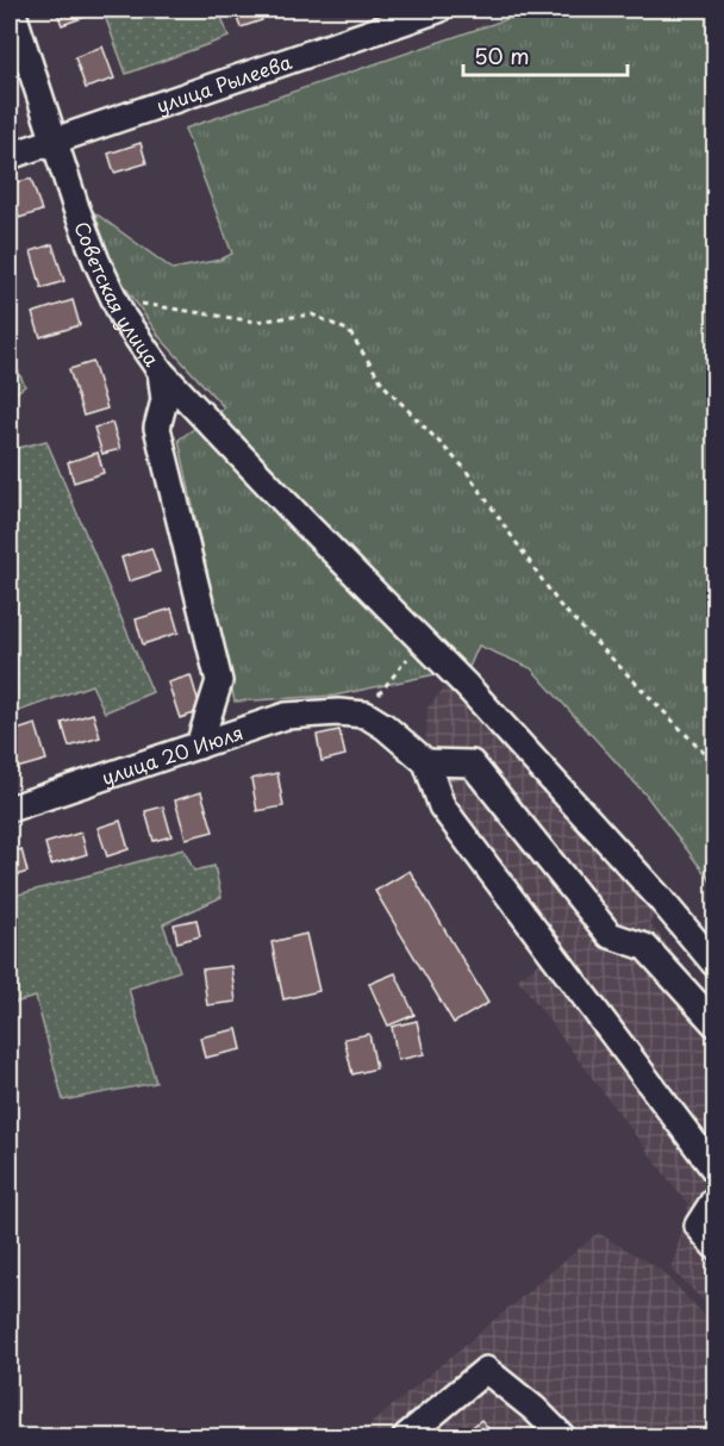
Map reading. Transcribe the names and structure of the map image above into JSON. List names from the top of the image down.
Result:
{
  "streets": {
    "street": ["улица Рылеева", "Советская улица", "улица 20 Июля"]
  },
  "crossings": [
    ["улица Рылеева", "Советская улица"],
    ["Советская улица", "улица 20 Июля"]
  ],
  "scale_bar": "50 m"
}
